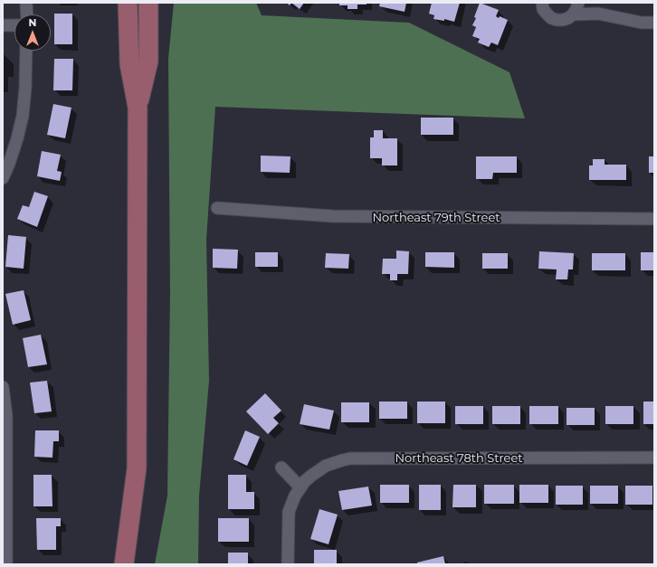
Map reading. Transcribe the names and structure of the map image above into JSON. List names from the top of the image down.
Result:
{
  "streets": {
    "street": ["Northeast 79th Street", "Northeast 78th Street"]
  },
  "north": "top"
}
